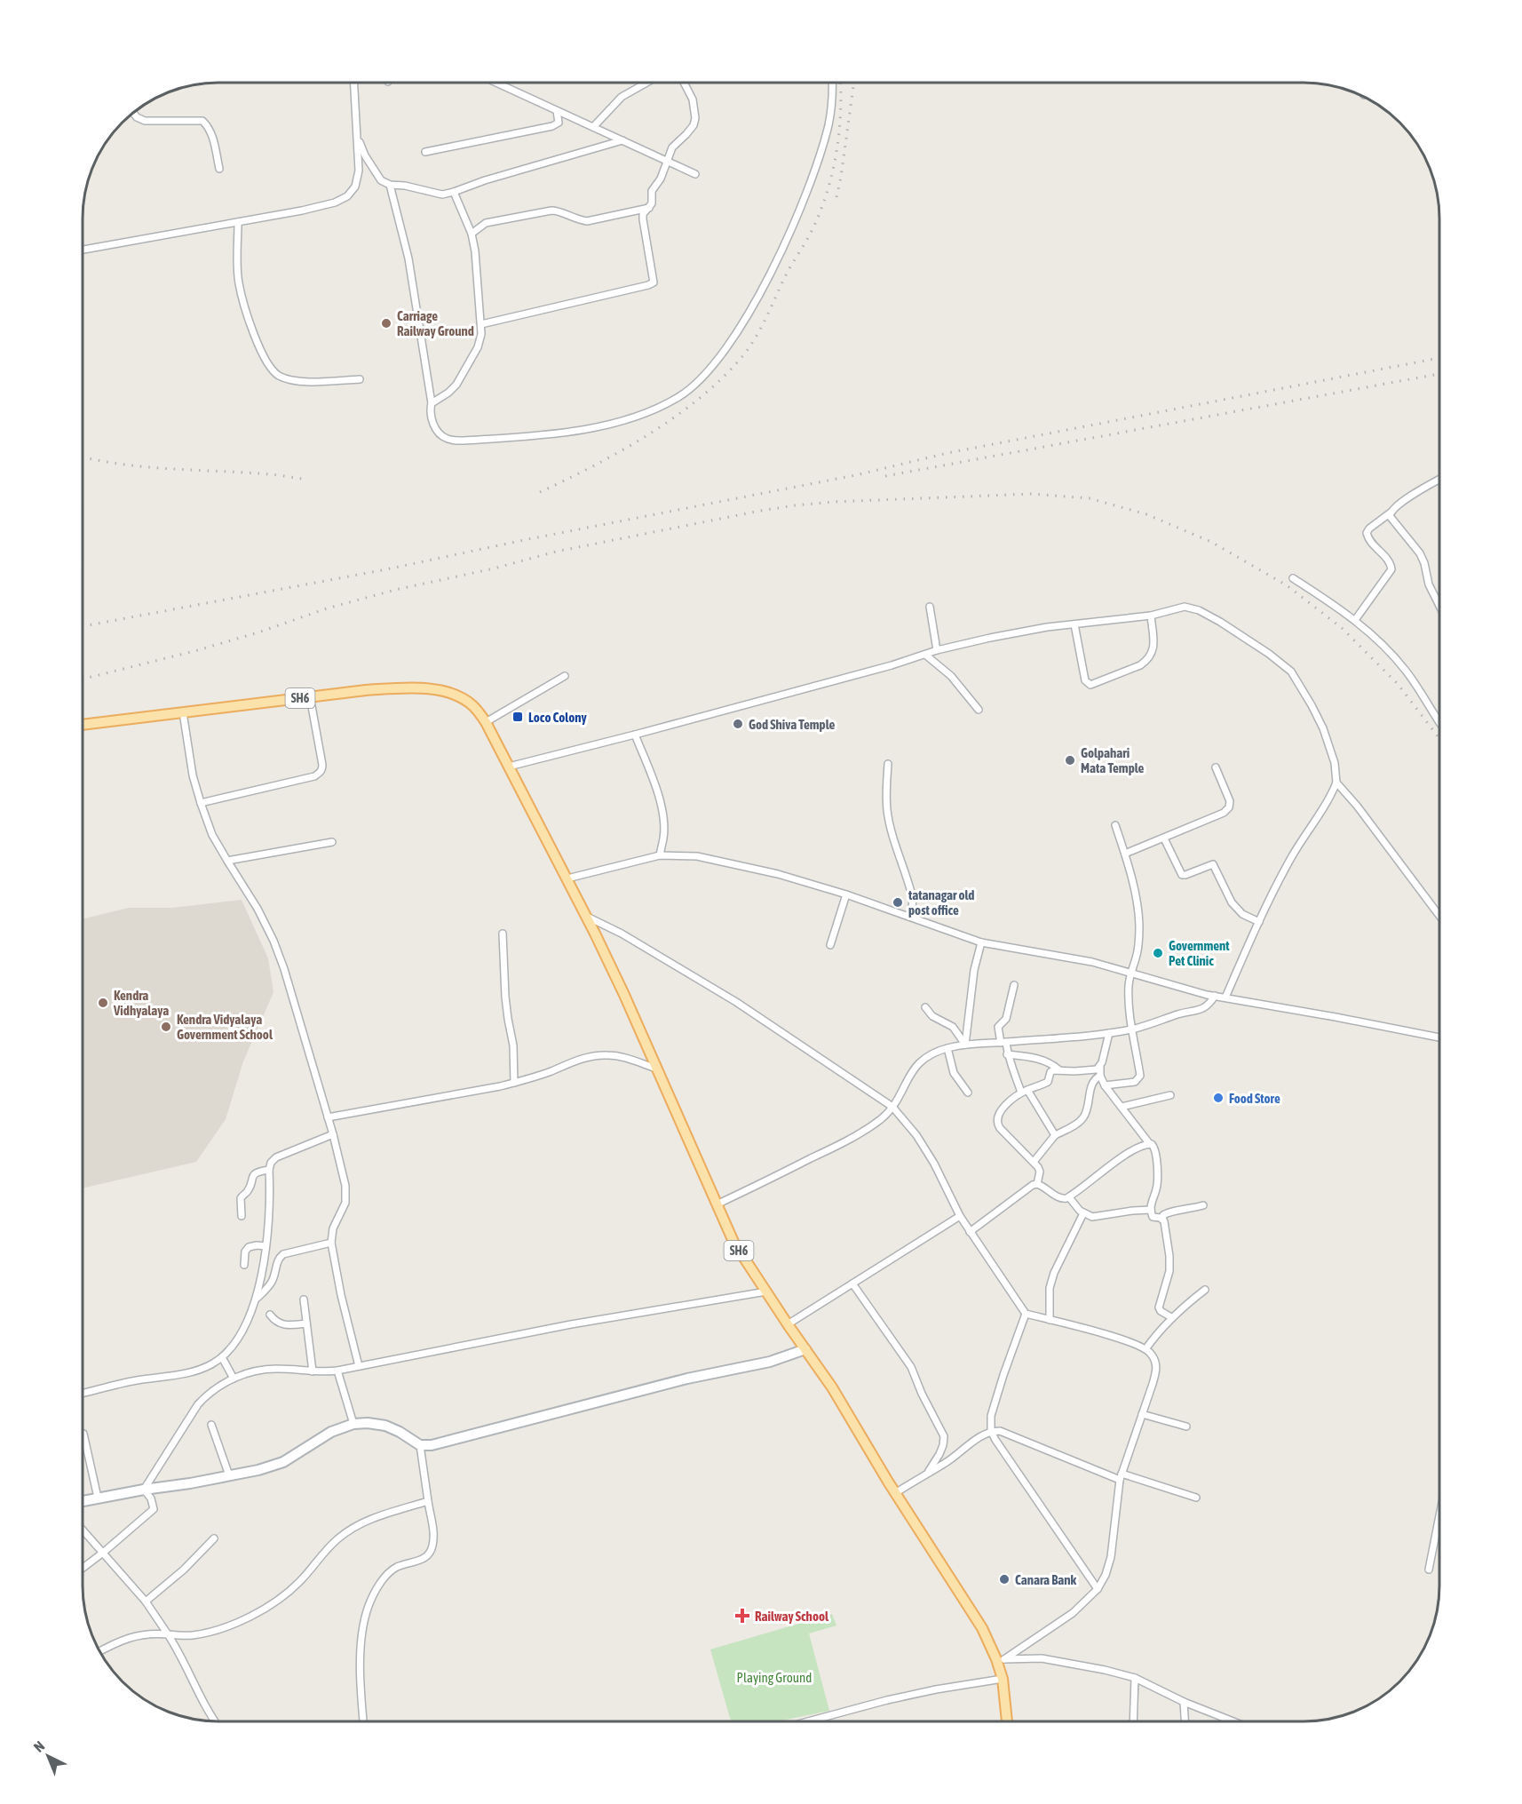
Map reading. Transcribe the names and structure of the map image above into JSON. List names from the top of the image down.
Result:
{
  "streets": {
    "main road": ["SH6"]
  },
  "parks": ["Playing Ground"],
  "places": {
    "other": [
      "Carriage Railway Ground",
      "God Shiva Temple",
      "Golpahari Mata Temple",
      "tatanagar old post office",
      "Government Pet Clinic",
      "Kendra Vidhyalaya",
      "Kendra Vidyalaya Government School",
      "Food Store",
      "Canara Bank"
    ],
    "transit": ["Loco Colony"],
    "health": ["Railway School"]
  },
  "north": "top left"
}
